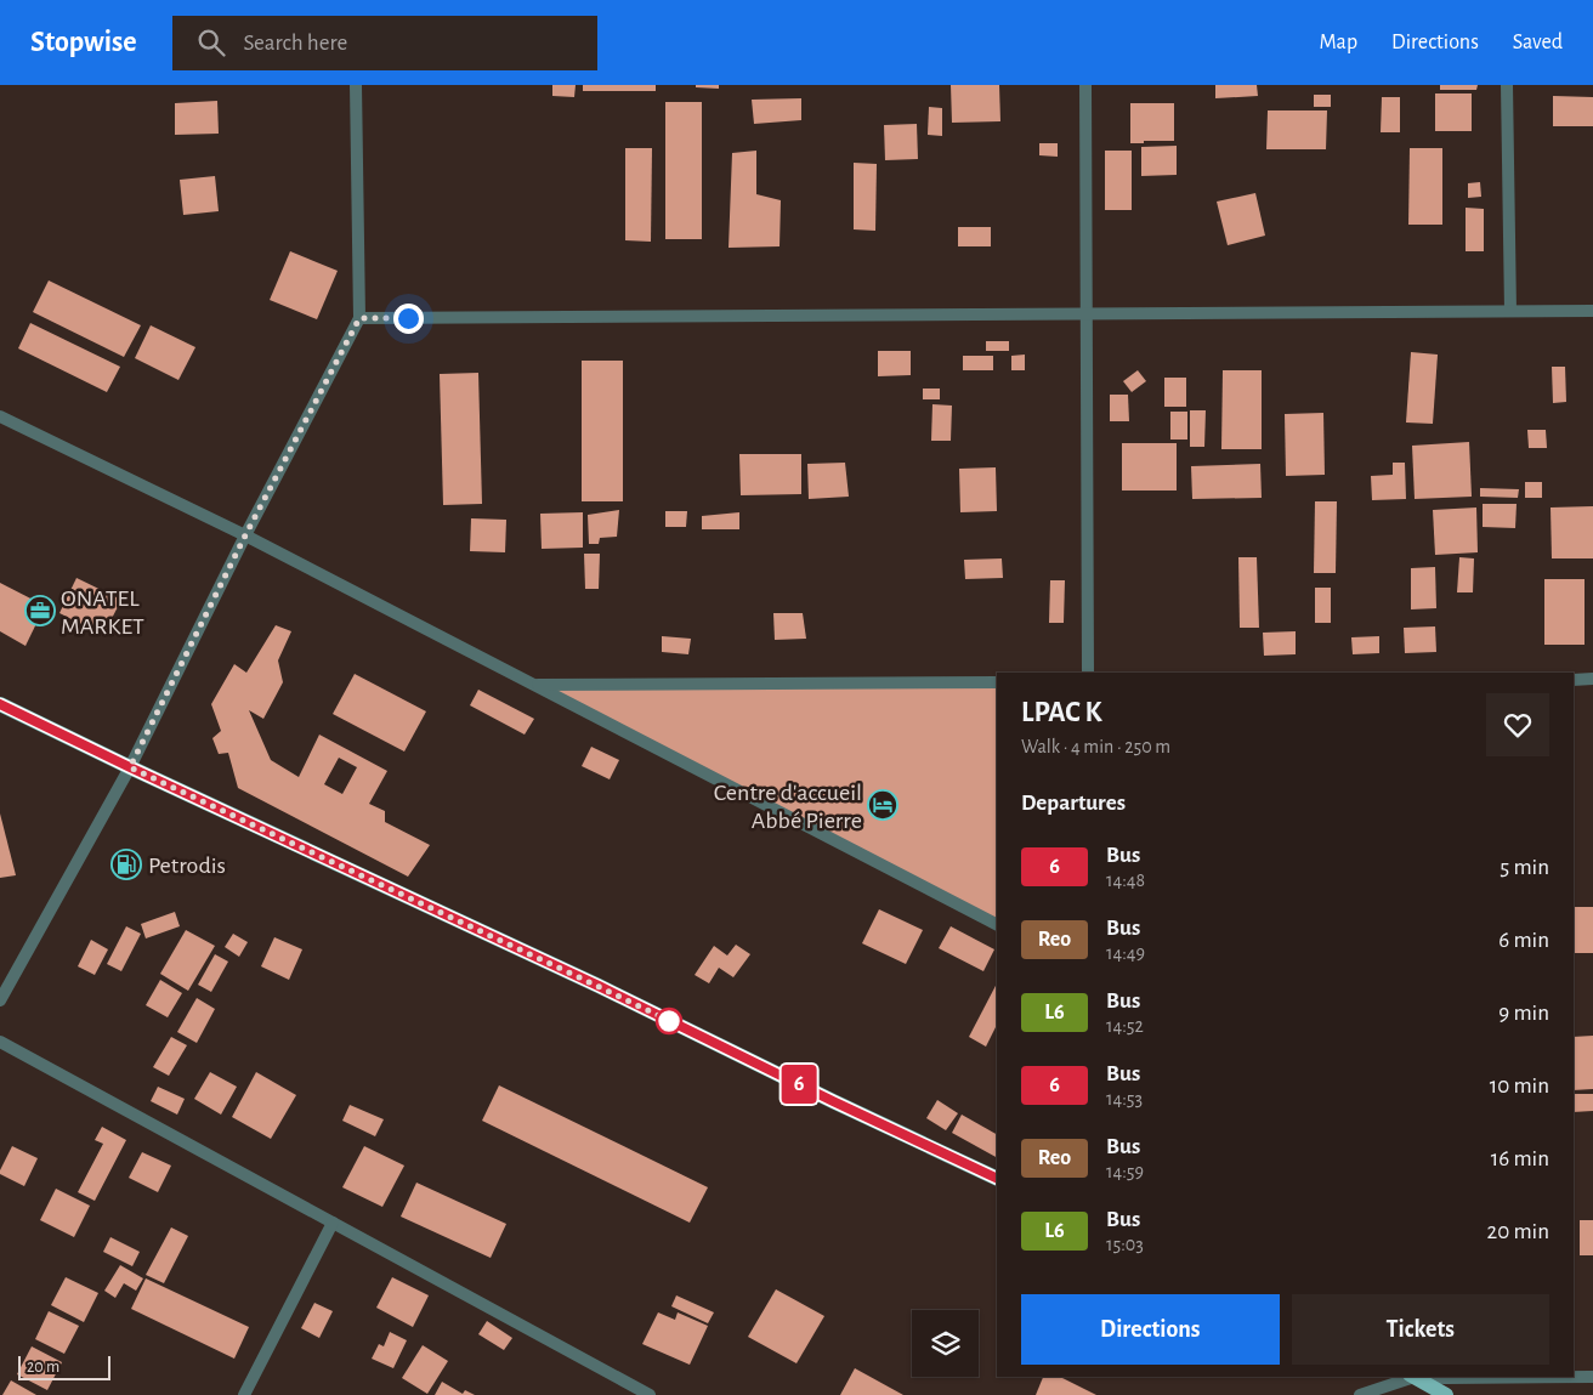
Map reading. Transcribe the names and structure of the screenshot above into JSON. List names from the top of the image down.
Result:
{
  "places": {
    "office": ["ONATEL MARKET"],
    "hotel": ["Centre d'accueil Abbé Pierre"],
    "fuel station": ["Petrodis"]
  },
  "lines": ["bus line 6"],
  "scale_bar": "20 m",
  "page": {
    "header": "Stopwise",
    "search": "Search here",
    "nav": ["Map", "Directions", "Saved"],
    "on_map": "6",
    "heading": [
      ["LPAC K", "Walk · 4 min · 250 m"],
      "Departures"
    ],
    "list": [
      {
        "mark": "6",
        "name": "Bus",
        "note": "14:48",
        "value": "5 min"
      },
      {
        "mark": "Reo",
        "name": "Bus",
        "note": "14:49",
        "value": "6 min"
      },
      {
        "mark": "L6",
        "name": "Bus",
        "note": "14:52",
        "value": "9 min"
      },
      {
        "mark": "6",
        "name": "Bus",
        "note": "14:53",
        "value": "10 min"
      },
      {
        "mark": "Reo",
        "name": "Bus",
        "note": "14:59",
        "value": "16 min"
      },
      {
        "mark": "L6",
        "name": "Bus",
        "note": "15:03",
        "value": "20 min"
      }
    ],
    "buttons": ["Directions", "Tickets"],
    "scale": "20 m"
  }
}
